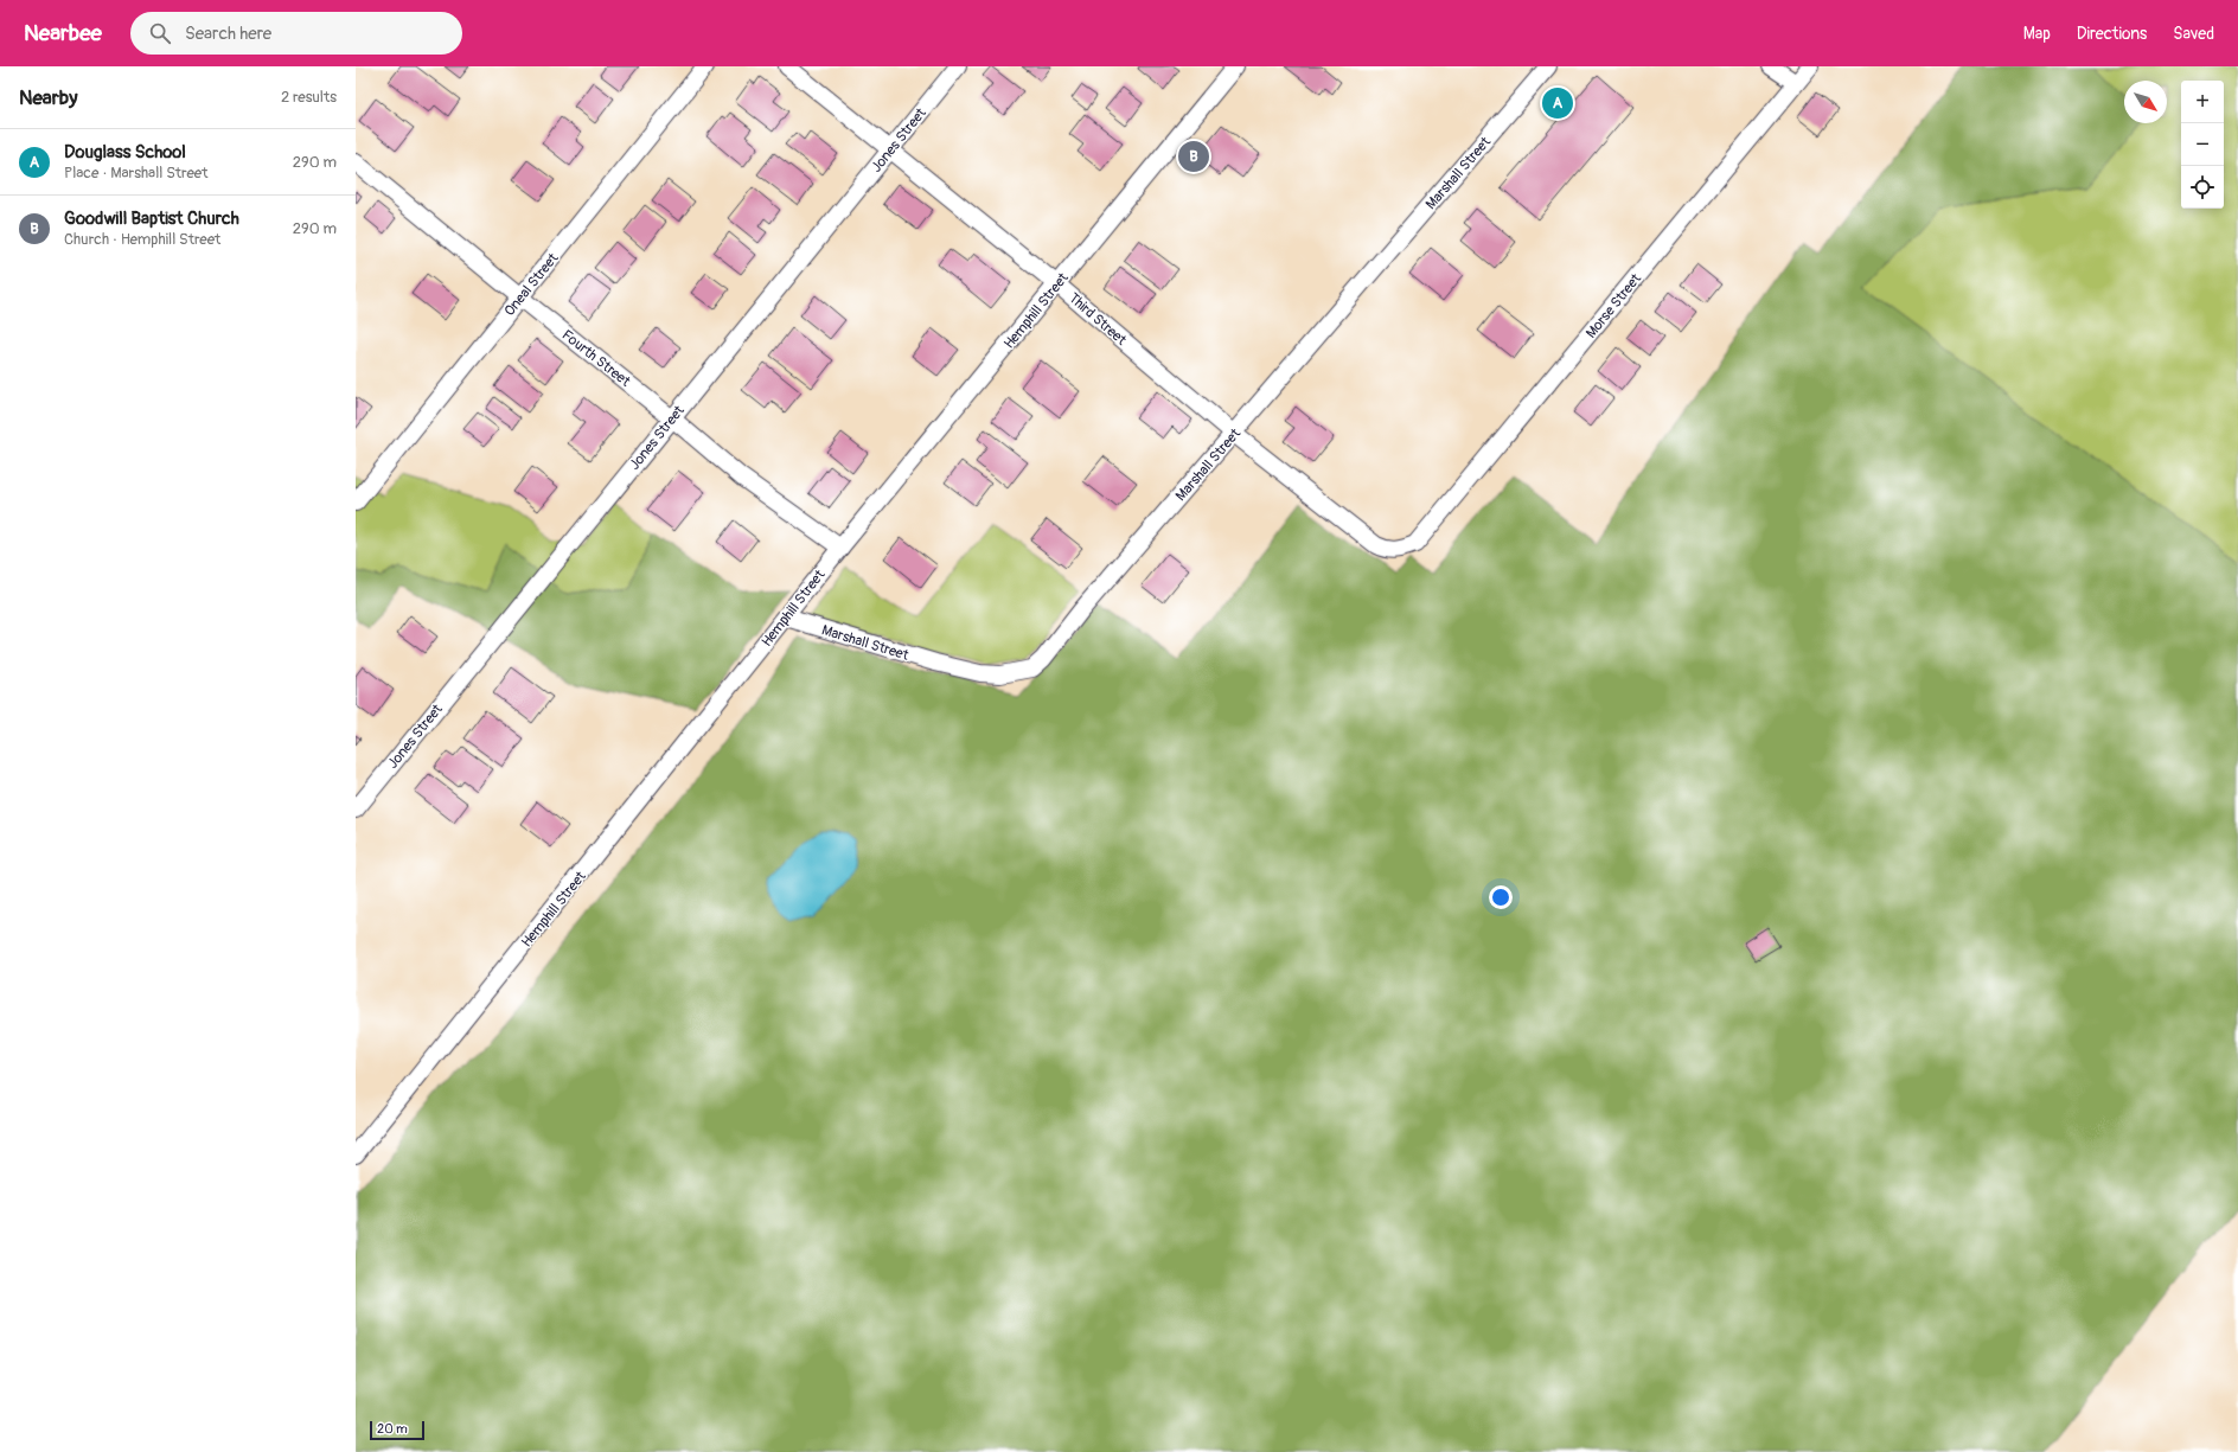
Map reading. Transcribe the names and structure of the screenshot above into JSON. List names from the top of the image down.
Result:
{
  "streets": {
    "street": [
      "Jones Street",
      "Marshall Street",
      "Oneal Street",
      "Morse Street",
      "Hemphill Street",
      "Third Street",
      "Fourth Street"
    ]
  },
  "crossings": [
    ["Jones Street", "Third Street"],
    ["Jones Street", "Fourth Street"],
    ["Marshall Street", "Hemphill Street"],
    ["Marshall Street", "Third Street"],
    ["Oneal Street", "Fourth Street"],
    ["Morse Street", "Third Street"],
    ["Hemphill Street", "Third Street"],
    ["Hemphill Street", "Fourth Street"]
  ],
  "scale_bar": "20 m",
  "north": "bottom right",
  "page": {
    "header": "Nearbee",
    "search": "Search here",
    "nav": ["Map", "Directions", "Saved"],
    "heading": ["Nearby", "2 results"],
    "map_buttons": ["+", "−"],
    "pins": ["A", "B"],
    "list": [
      {
        "mark": "A",
        "name": "Douglass School",
        "note": "Place · Marshall Street",
        "value": "290 m"
      },
      {
        "mark": "B",
        "name": "Goodwill Baptist Church",
        "note": "Church · Hemphill Street",
        "value": "290 m"
      }
    ],
    "scale": "20 m"
  }
}
